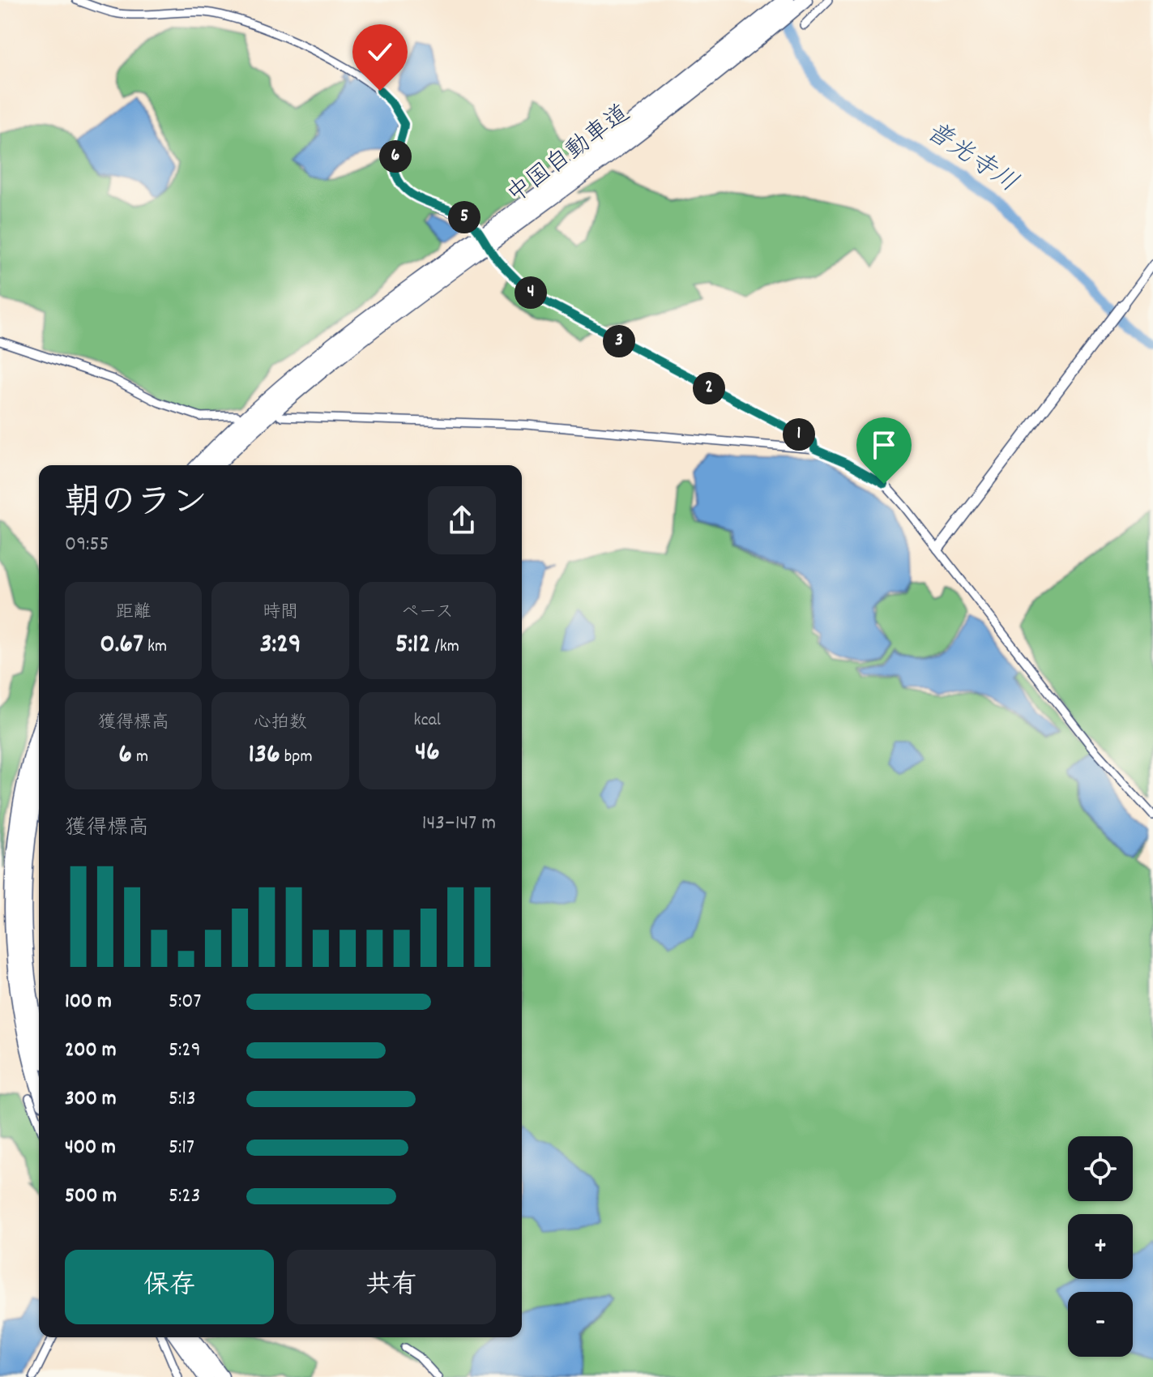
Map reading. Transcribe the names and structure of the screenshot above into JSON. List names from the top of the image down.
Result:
{
  "streets": {
    "highway": ["中国自動車道"]
  },
  "water": ["普光寺川"],
  "page": {
    "pins": [
      "6",
      "5",
      "4",
      "3",
      "2",
      "1"
    ],
    "heading": ["朝のラン", "09:55"],
    "stats": [
      ["距離", "0.67 km"],
      ["時間", "3:29"],
      ["ペース", "5:12 /km"],
      ["獲得標高", "6 m"],
      ["心拍数", "136 bpm"],
      ["kcal", "46"]
    ],
    "chart": ["獲得標高", "143–147 m"],
    "list": [
      {
        "name": "100 m",
        "note": "5:07"
      },
      {
        "name": "200 m",
        "note": "5:29"
      },
      {
        "name": "300 m",
        "note": "5:13"
      },
      {
        "name": "400 m",
        "note": "5:17"
      },
      {
        "name": "500 m",
        "note": "5:23"
      }
    ],
    "map_buttons": ["+", "−"],
    "buttons": ["保存", "共有"]
  }
}
